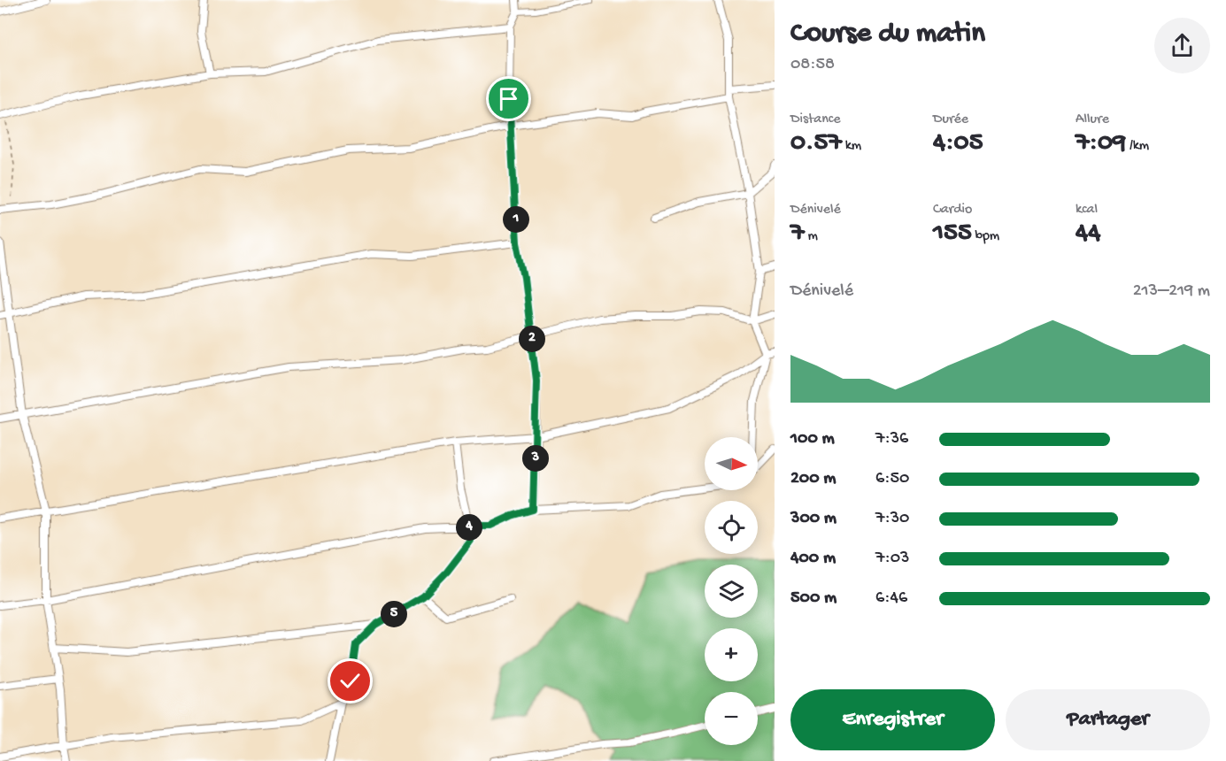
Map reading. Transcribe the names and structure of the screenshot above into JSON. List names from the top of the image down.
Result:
{
  "north": "right",
  "page": {
    "heading": ["Course du matin", "08:58"],
    "stats": [
      ["Distance", "0.57 km"],
      ["Durée", "4:05"],
      ["Allure", "7:09 /km"],
      ["Dénivelé", "7 m"],
      ["Cardio", "155 bpm"],
      ["kcal", "44"]
    ],
    "pins": [
      "1",
      "2",
      "3",
      "4",
      "5"
    ],
    "chart": ["Dénivelé", "213–219 m"],
    "list": [
      {
        "name": "100 m",
        "note": "7:36"
      },
      {
        "name": "200 m",
        "note": "6:50"
      },
      {
        "name": "300 m",
        "note": "7:30"
      },
      {
        "name": "400 m",
        "note": "7:03"
      },
      {
        "name": "500 m",
        "note": "6:46"
      }
    ],
    "map_buttons": ["+", "−"],
    "buttons": ["Enregistrer", "Partager"]
  }
}
